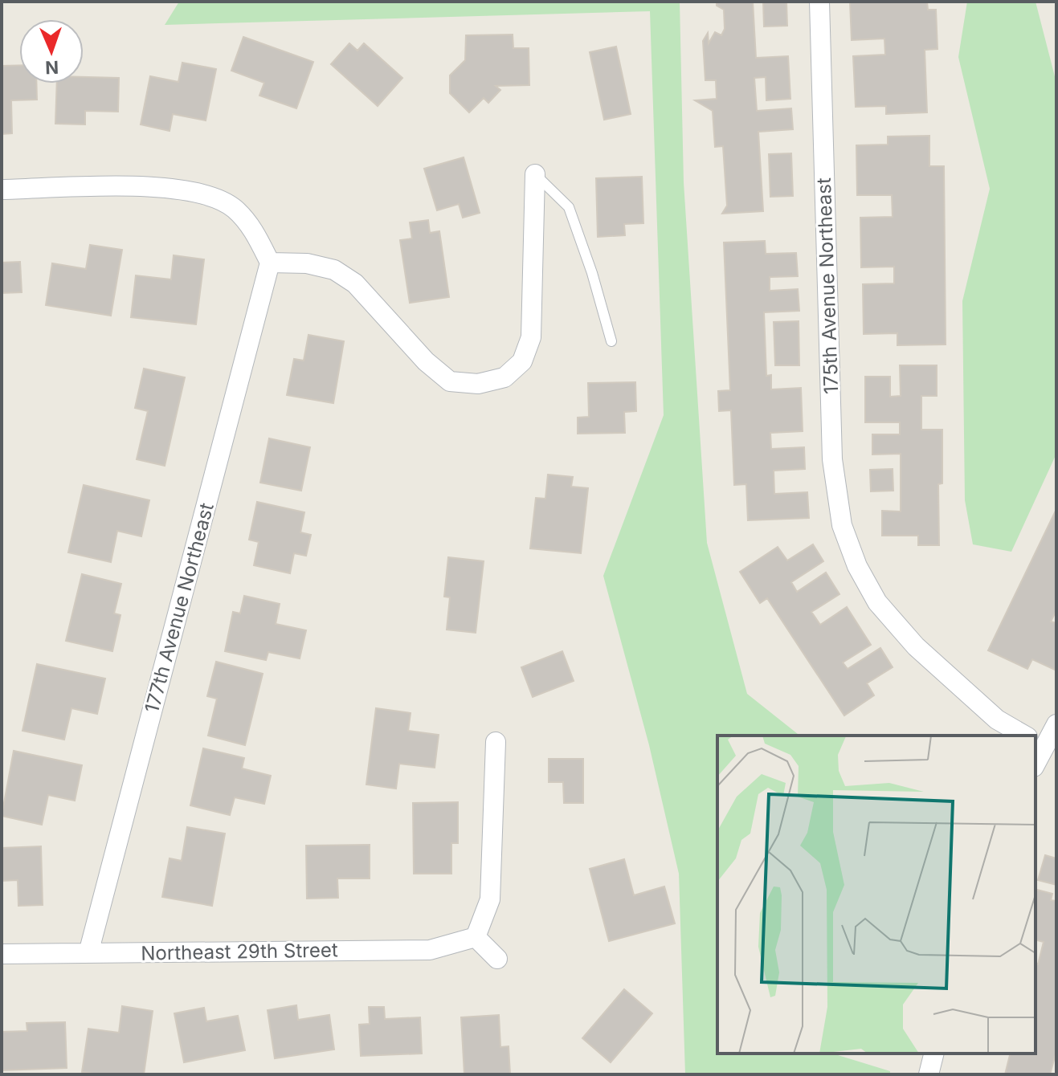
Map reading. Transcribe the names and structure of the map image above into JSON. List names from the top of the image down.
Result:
{
  "streets": {
    "street": ["175th Avenue Northeast", "177th Avenue Northeast", "Northeast 29th Street"]
  },
  "crossings": [
    ["177th Avenue Northeast", "Northeast 29th Street"]
  ],
  "north": "bottom"
}
